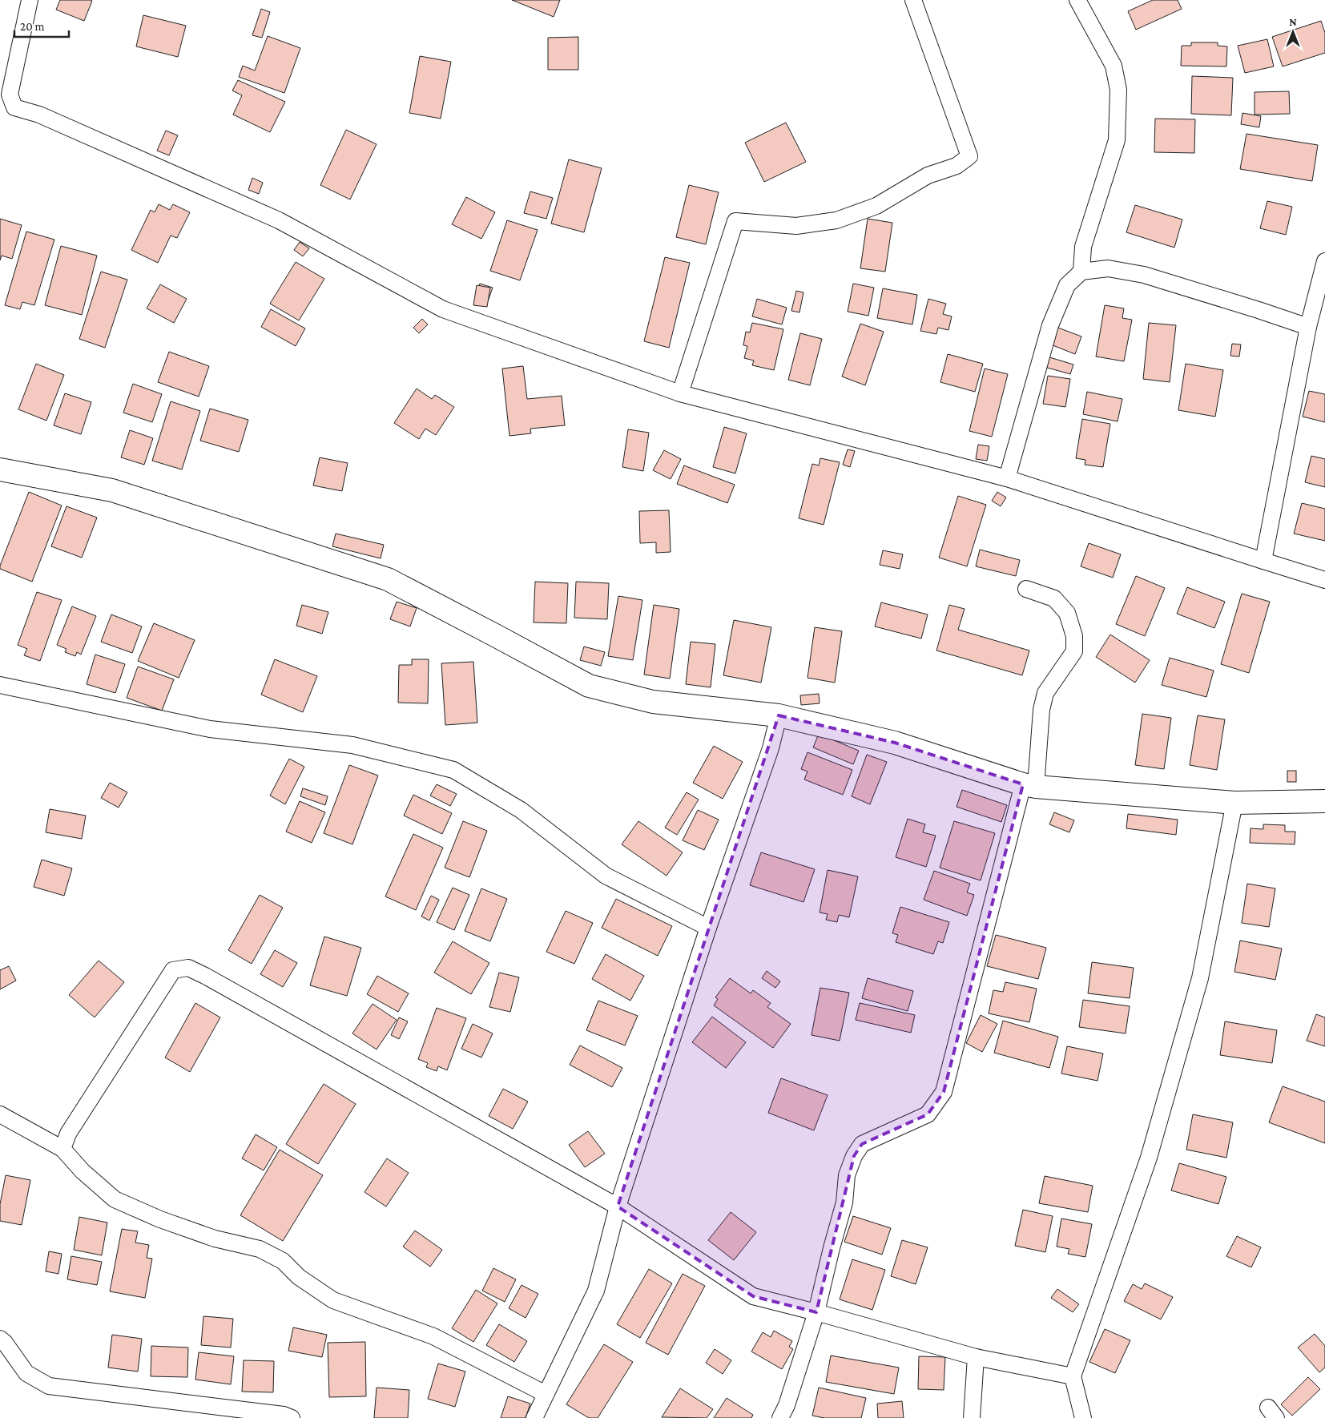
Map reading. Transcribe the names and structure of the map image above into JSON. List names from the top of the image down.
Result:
{
  "scale_bar": "20 m",
  "north": "top"
}
